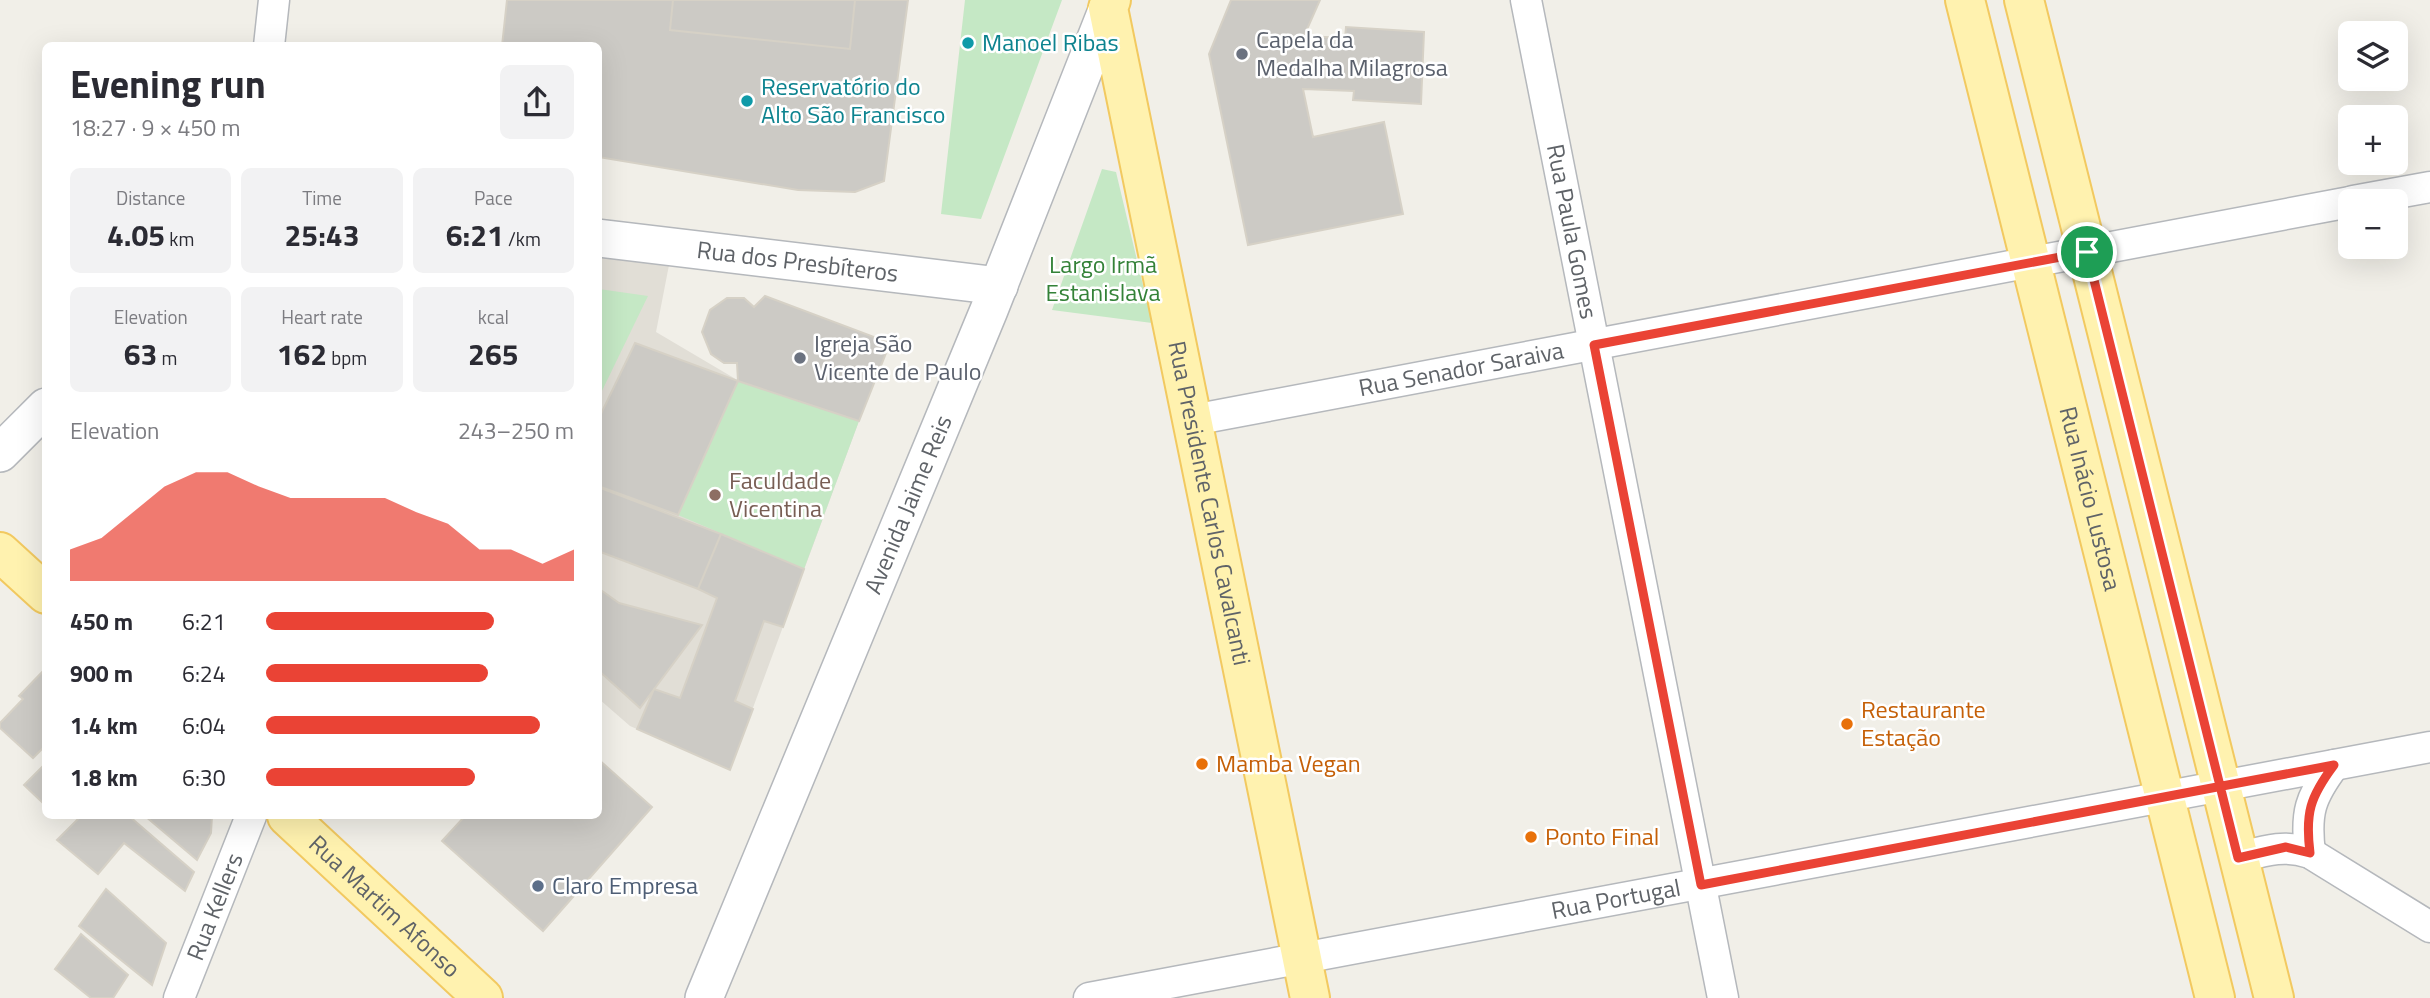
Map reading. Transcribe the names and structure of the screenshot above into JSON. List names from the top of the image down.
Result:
{
  "streets": {
    "main road": ["Rua Inácio Lustosa", "Rua Presidente Carlos Cavalcanti", "Rua Martim Afonso"],
    "street": [
      "Rua Paula Gomes",
      "Rua dos Presbíteros",
      "Rua Senador Saraiva",
      "Avenida Jaime Reis",
      "Rua Portugal",
      "Rua Kellers"
    ]
  },
  "crossings": [
    ["Rua Paula Gomes", "Rua Senador Saraiva"],
    ["Rua Paula Gomes", "Rua Portugal"],
    ["Rua dos Presbíteros", "Avenida Jaime Reis"],
    ["Rua Senador Saraiva", "Rua Inácio Lustosa"],
    ["Rua Senador Saraiva", "Rua Presidente Carlos Cavalcanti"],
    ["Rua Inácio Lustosa", "Rua Portugal"],
    ["Rua Presidente Carlos Cavalcanti", "Avenida Jaime Reis"],
    ["Rua Presidente Carlos Cavalcanti", "Rua Portugal"]
  ],
  "parks": ["Largo Irmã Estanislava"],
  "places": [
    "Manoel Ribas",
    "Capela da Medalha Milagrosa",
    "Reservatório do Alto São Francisco",
    "Igreja São Vicente de Paulo",
    "Faculdade Vicentina",
    "Restaurante Estação",
    "Mamba Vegan",
    "Ponto Final",
    "Claro Empresa"
  ],
  "page": {
    "map_buttons": ["+", "−"],
    "heading": ["Evening run", "18:27 · 9 × 450 m"],
    "stats": [
      ["Distance", "4.05 km"],
      ["Time", "25:43"],
      ["Pace", "6:21 /km"],
      ["Elevation", "63 m"],
      ["Heart rate", "162 bpm"],
      ["kcal", "265"]
    ],
    "chart": ["Elevation", "243–250 m"],
    "list": [
      {
        "name": "450 m",
        "note": "6:21"
      },
      {
        "name": "900 m",
        "note": "6:24"
      },
      {
        "name": "1.4 km",
        "note": "6:04"
      },
      {
        "name": "1.8 km",
        "note": "6:30"
      }
    ]
  }
}
